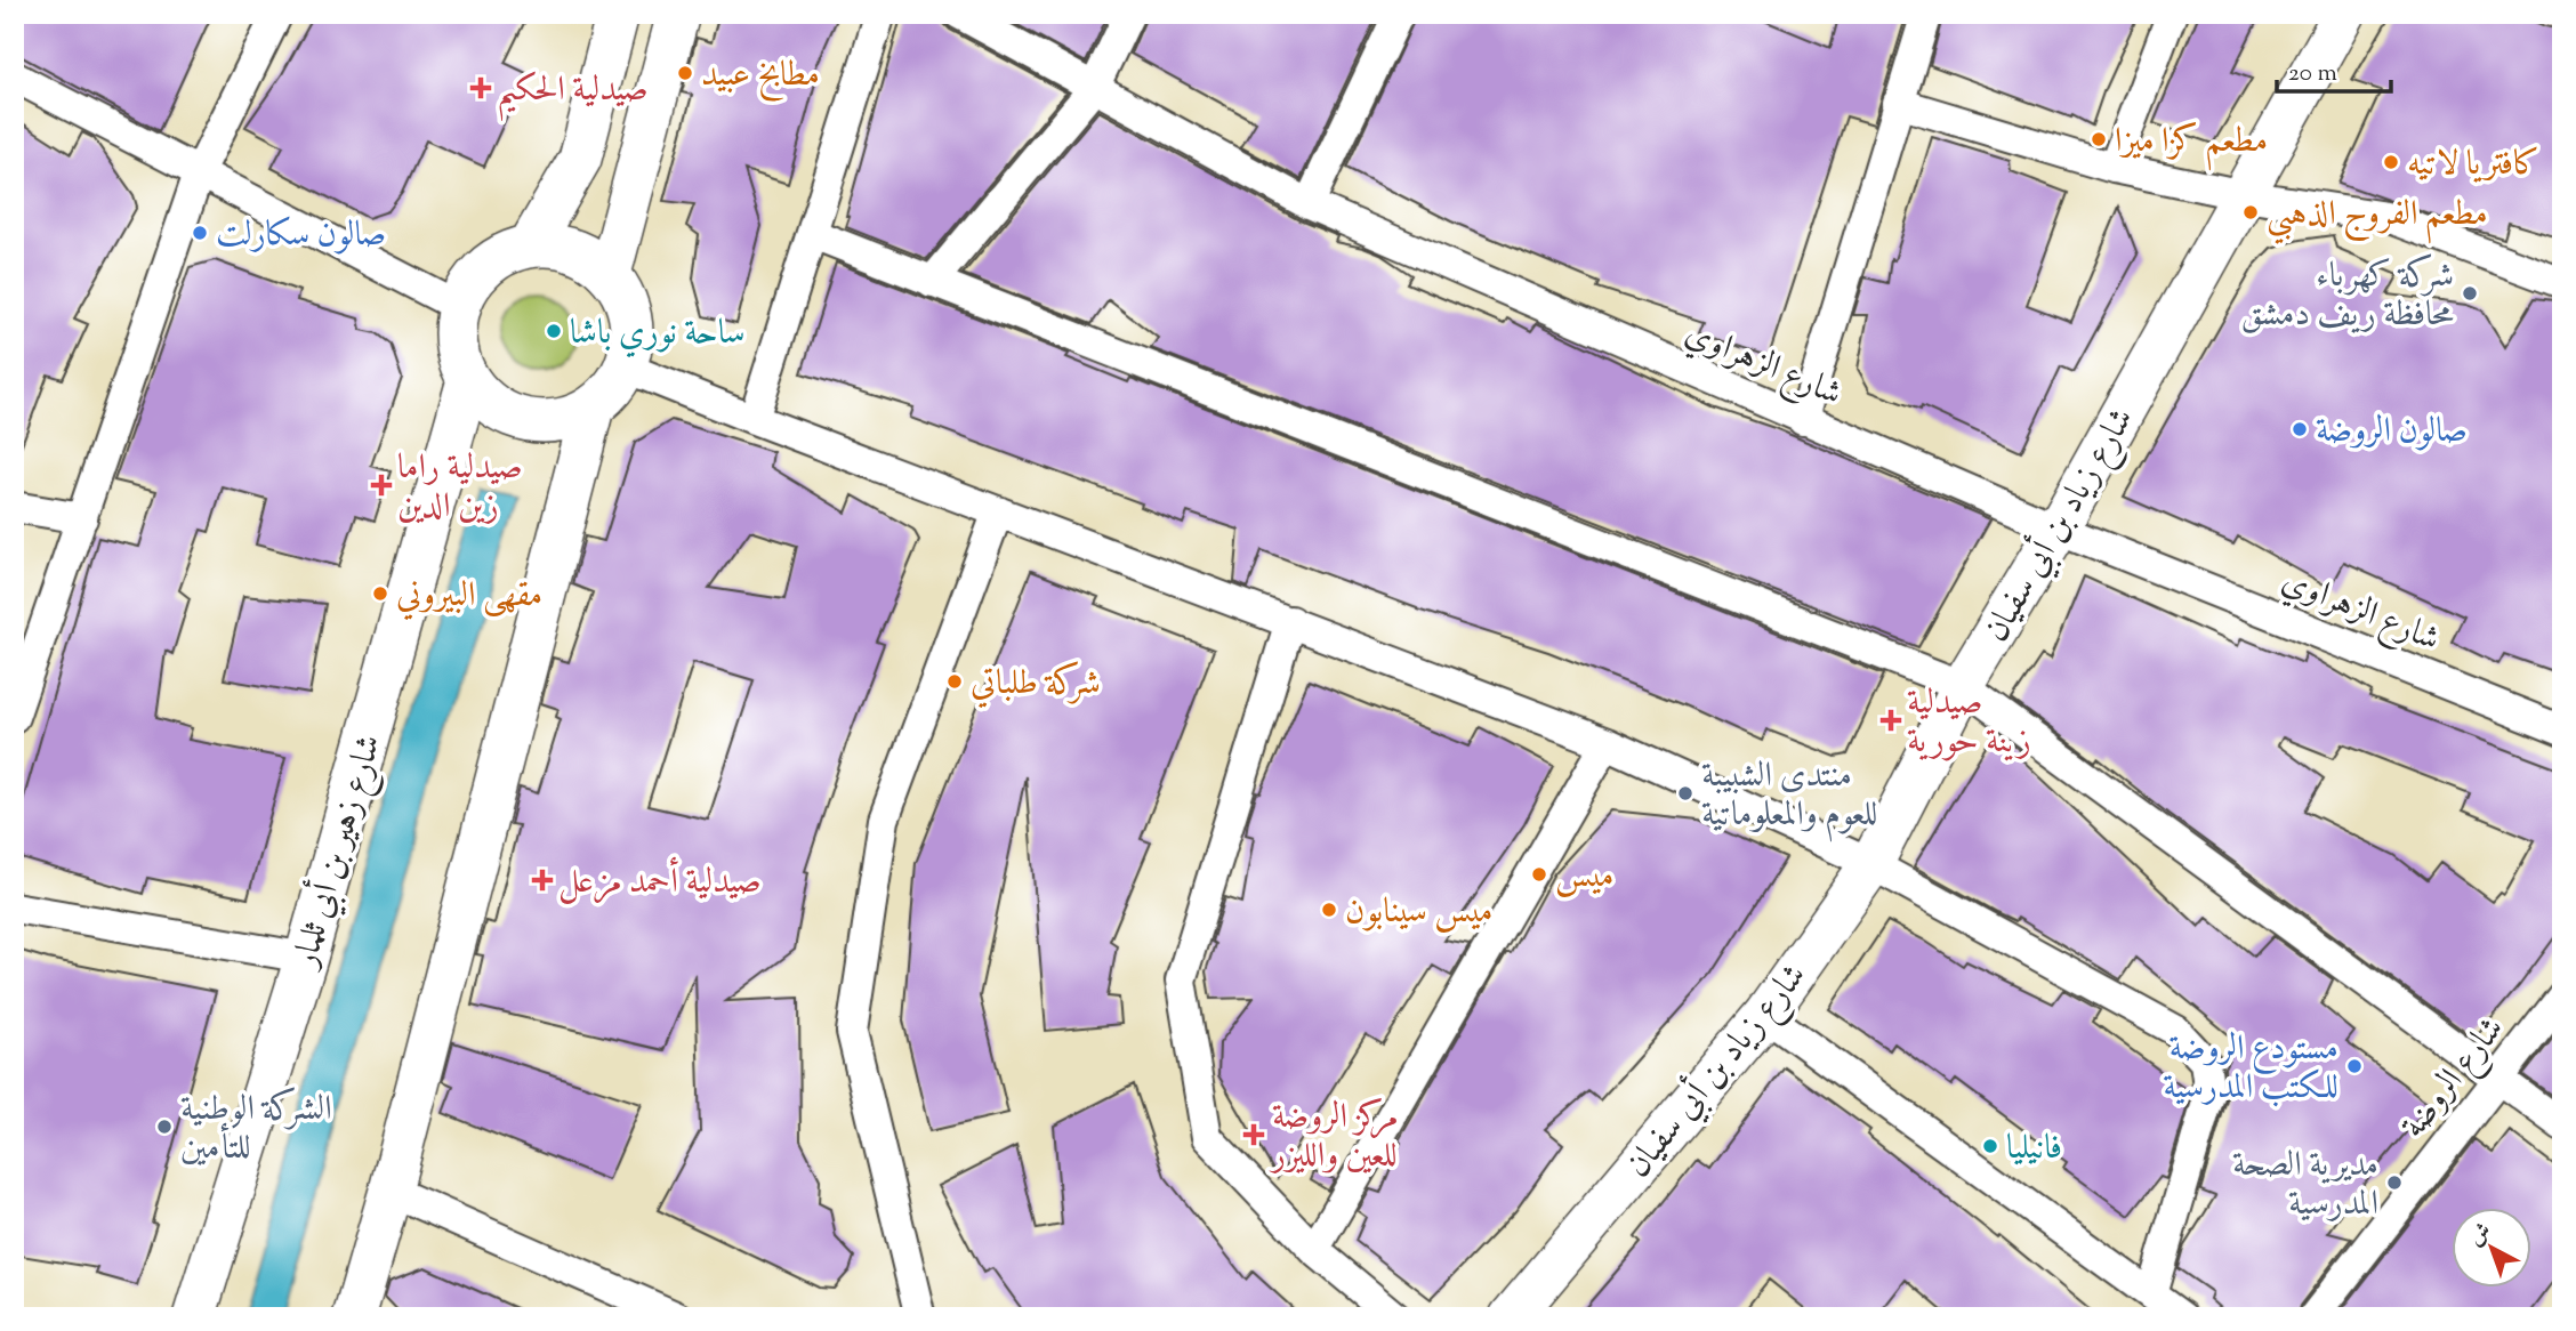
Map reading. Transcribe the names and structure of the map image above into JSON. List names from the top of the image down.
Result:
{
  "streets": {
    "street": [
      "شارع الزهراوي",
      "شارع زياد بن أبي سفيان",
      "شارع زهير بن أبي ثلمار",
      "شارع الروضة"
    ]
  },
  "crossings": [
    ["شارع الزهراوي", "شارع زياد بن أبي سفيان"]
  ],
  "places": {
    "other": [
      "مطابخ عبيد",
      "مطعم كزا ميزا",
      "كافتريا لاتيه",
      "مطعم الفروج الذهبي",
      "صالون سكارلت",
      "شركة كهرباء محافظة ريف دمشق",
      "ساحة نوري باشا",
      "صالون الروضة",
      "مقهى البيروني",
      "شركة طلباتي",
      "منتدى الشبيبة للعوم والمعلوماتية",
      "ميس",
      "ميس سينابون",
      "مستودع الروضة للكتب المدرسية",
      "الشركة الوطنية للتأمين",
      "فانيليا",
      "مديرية الصحة المدرسية"
    ],
    "health": [
      "صيدلية الحكيم",
      "صيدلية راما زين الدين",
      "صيدلية زينة حورية",
      "صيدلية أحمد مزعل",
      "مركز الروضة للعين والليزر"
    ]
  },
  "scale_bar": "20 m",
  "north": "top left"
}
